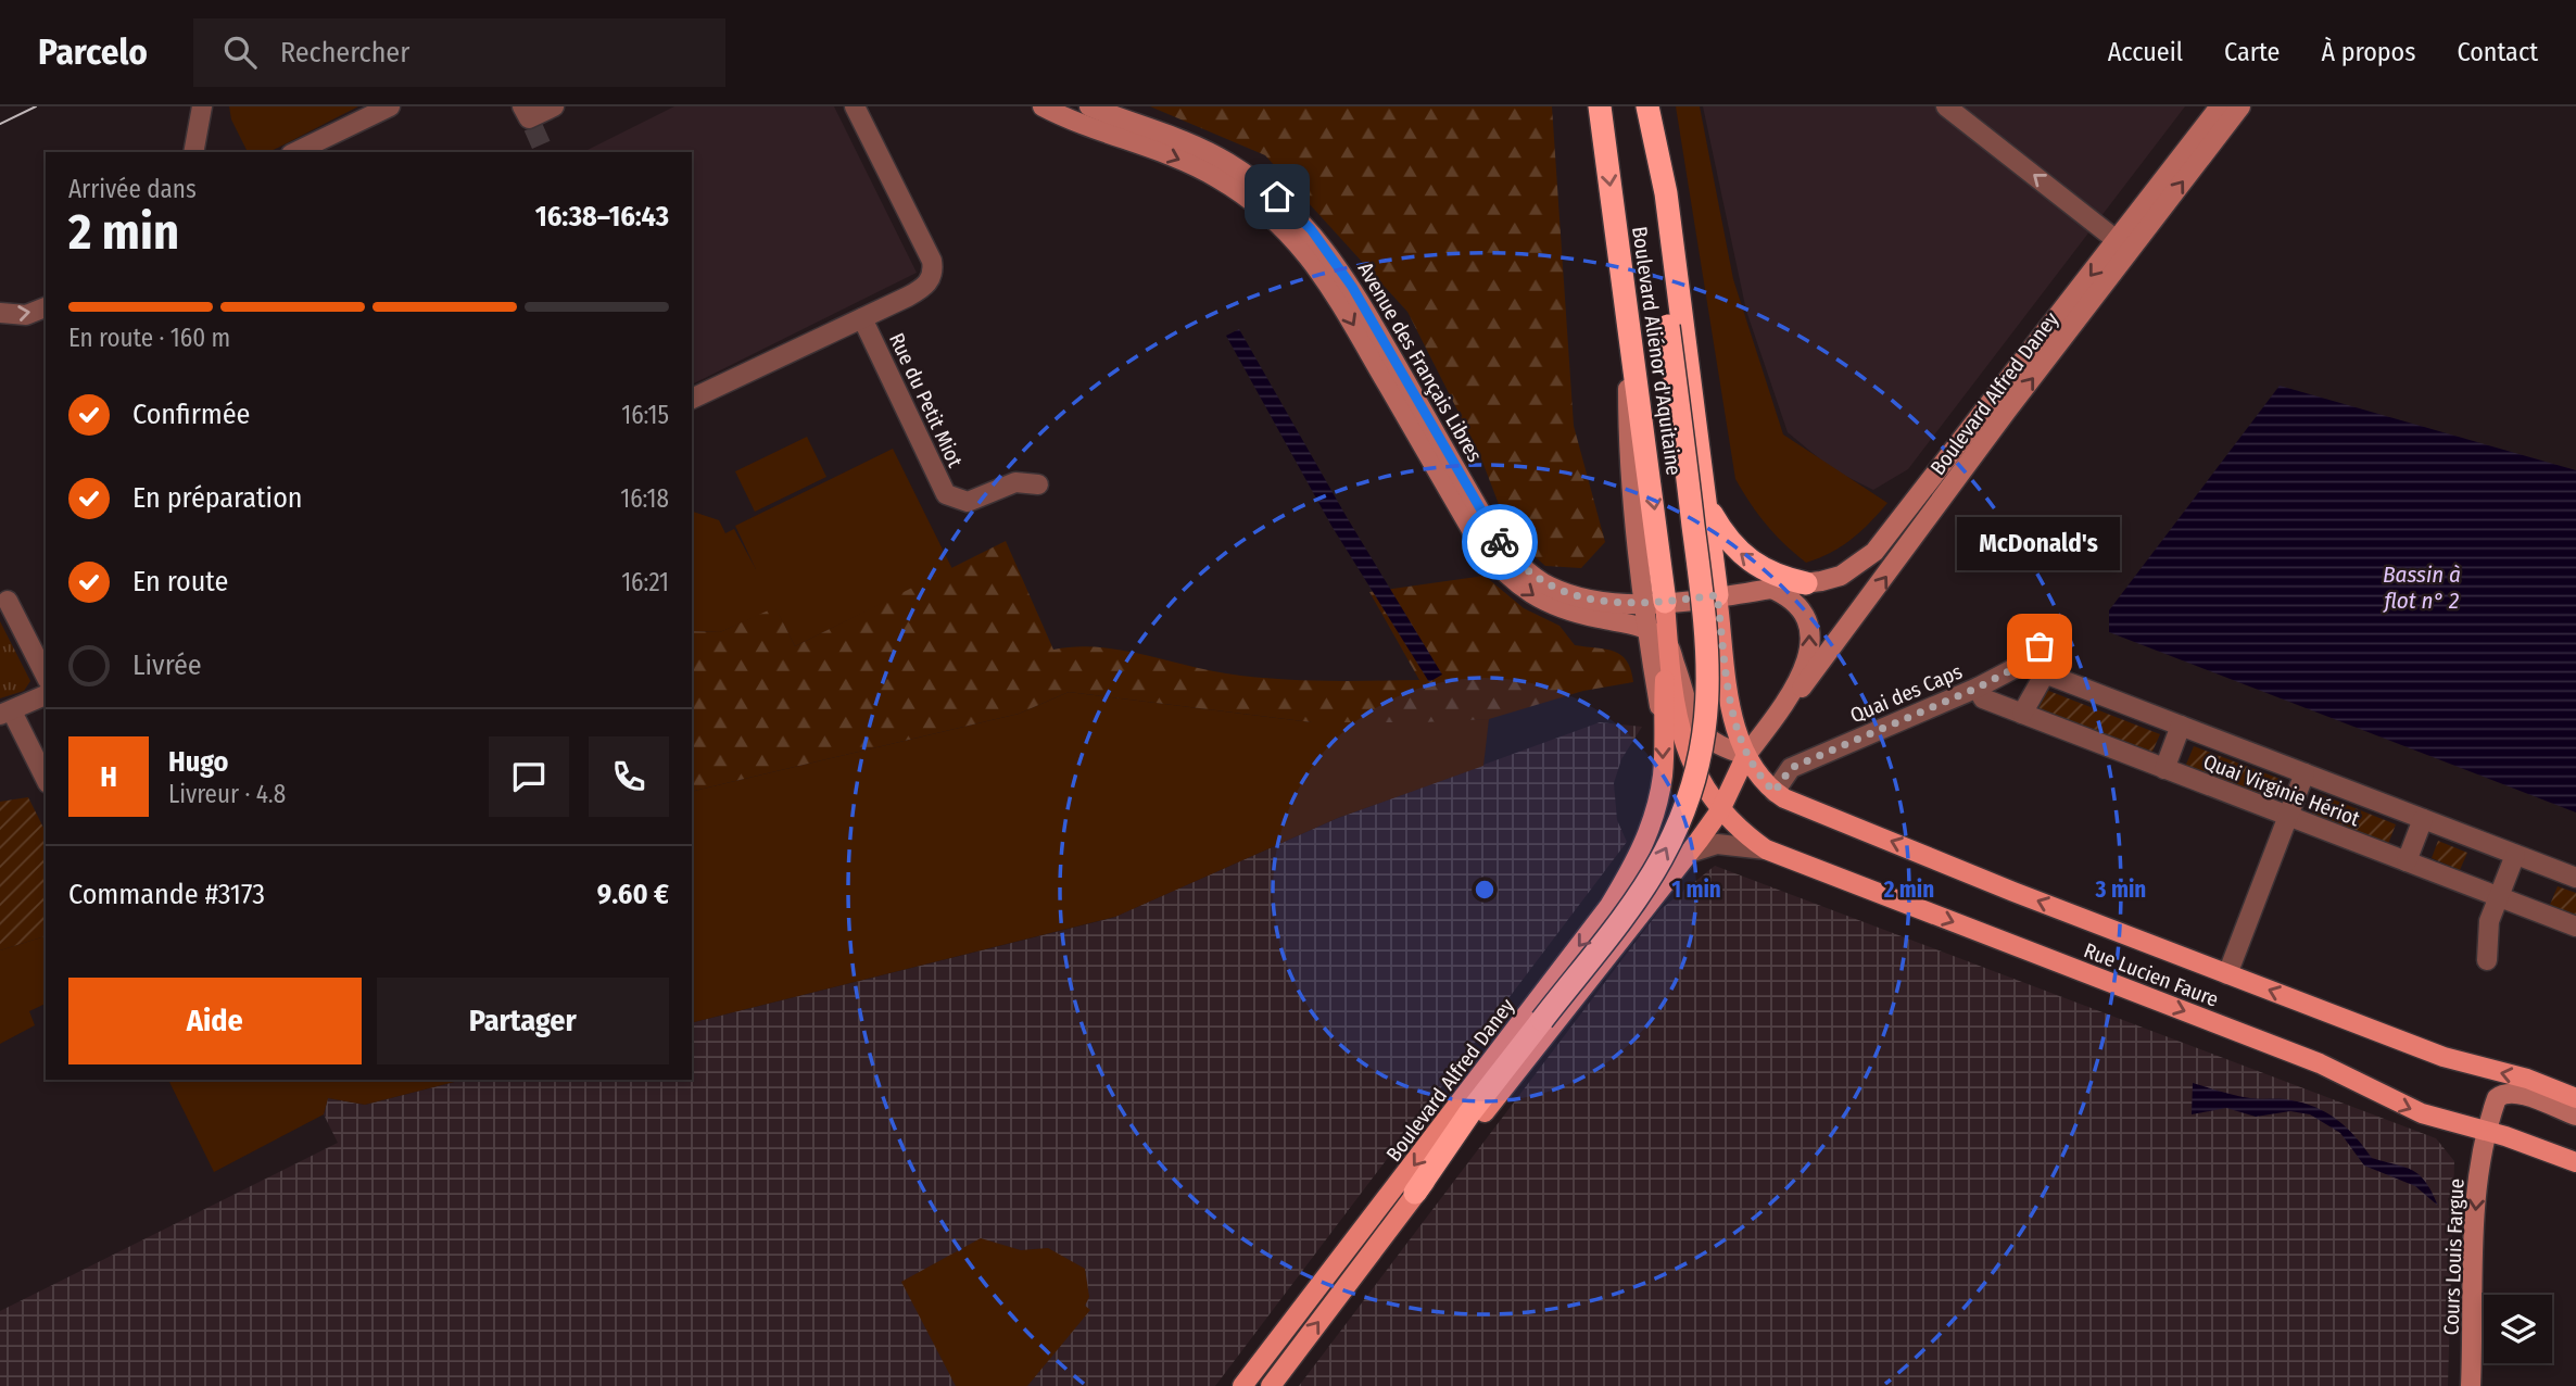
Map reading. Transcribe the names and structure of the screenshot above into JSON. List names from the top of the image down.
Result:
{
  "streets": {
    "highway": ["Boulevard Aliénor d'Aquitaine"],
    "main road": [
      "Avenue des Français Libres",
      "Boulevard Alfred Daney",
      "Rue Lucien Faure",
      "Cours Louis Fargue"
    ],
    "street": ["Rue du Petit Miot", "Quai des Caps", "Quai Virginie Hériot"]
  },
  "crossings": [
    ["Boulevard Aliénor d'Aquitaine", "Avenue des Français Libres"],
    ["Boulevard Aliénor d'Aquitaine", "Boulevard Alfred Daney"],
    ["Boulevard Aliénor d'Aquitaine", "Rue Lucien Faure"],
    ["Avenue des Français Libres", "Boulevard Alfred Daney"],
    ["Avenue des Français Libres", "Rue Lucien Faure"],
    ["Boulevard Alfred Daney", "Rue Lucien Faure"],
    ["Quai des Caps", "Quai Virginie Hériot"],
    ["Quai des Caps", "Rue Lucien Faure"],
    ["Rue Lucien Faure", "Cours Louis Fargue"]
  ],
  "one_way": ["Cours Louis Fargue"],
  "water": ["Bassin à flot n° 2"],
  "places": ["McDonald's"],
  "page": {
    "header": "Parcelo",
    "search": "Rechercher",
    "nav": [
      "Accueil",
      "Carte",
      "À propos",
      "Contact"
    ],
    "heading": ["2 min", "Arrivée dans", "16:38–16:43"],
    "panel": [
      "Hugo",
      "Livreur · 4.8",
      "Commande #3173",
      "9.60 €"
    ],
    "bar": "En route · 160 m",
    "list": [
      ["Confirmée", "16:15"],
      ["En préparation", "16:18"],
      ["En route", "16:21"],
      "Livrée"
    ],
    "bubble": "McDonald's",
    "round": "H",
    "buttons": ["Aide", "Partager"]
  },
  "rings": ["1 min", "2 min", "3 min"]
}
